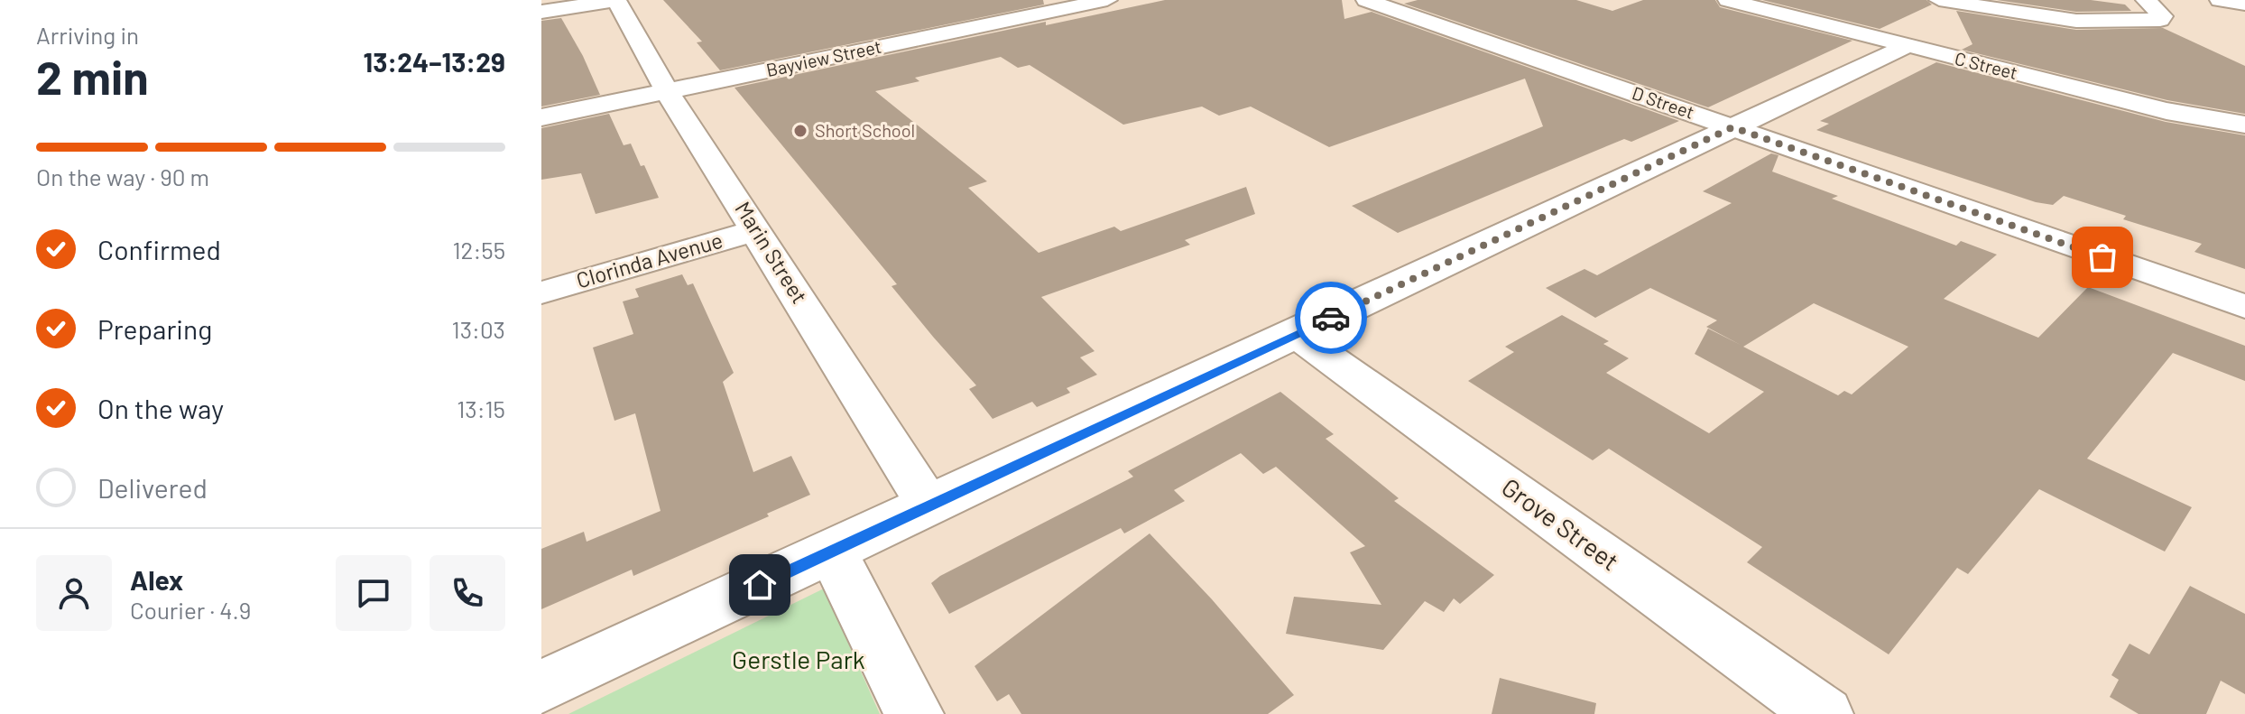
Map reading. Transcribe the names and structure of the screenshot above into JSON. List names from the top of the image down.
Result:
{
  "streets": {
    "street": [
      "Bayview Street",
      "C Street",
      "D Street",
      "Marin Street",
      "Clorinda Avenue",
      "Grove Street"
    ]
  },
  "crossings": [
    ["Bayview Street", "Marin Street"],
    ["Marin Street", "Clorinda Avenue"]
  ],
  "parks": ["Gerstle Park"],
  "places": ["Short School"],
  "page": {
    "heading": ["2 min", "Arriving in", "13:24–13:29"],
    "panel": ["Alex", "Courier · 4.9"],
    "bar": "On the way · 90 m",
    "list": [
      ["Confirmed", "12:55"],
      ["Preparing", "13:03"],
      ["On the way", "13:15"],
      "Delivered"
    ]
  }
}
